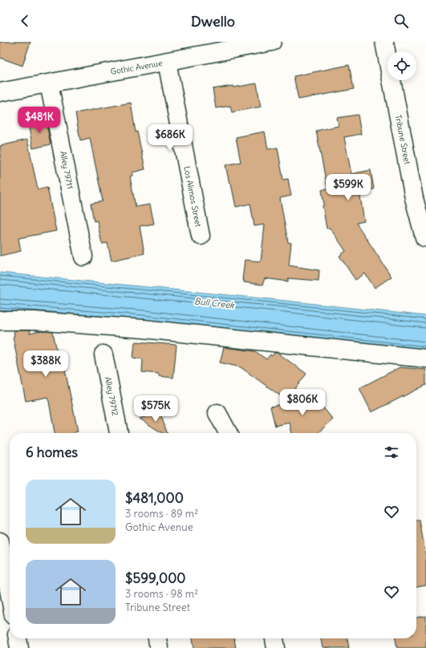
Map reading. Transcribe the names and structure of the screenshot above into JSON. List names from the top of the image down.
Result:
{
  "streets": {
    "street": [
      "Gothic Avenue",
      "Tribune Street",
      "Alley 79711",
      "Los Alimos Street",
      "Alley 79712"
    ]
  },
  "crossings": [
    ["Gothic Avenue", "Alley 79711"],
    ["Gothic Avenue", "Los Alimos Street"]
  ],
  "water": ["Bull Creek"],
  "page": {
    "header": "Dwello",
    "price": [
      "$481K",
      "$686K",
      "$599K",
      "$388K",
      "$806K",
      "$575K"
    ],
    "heading": "6 homes",
    "list": [
      {
        "name": "$481,000",
        "note": "3 rooms · 89 m² · Gothic Avenue"
      },
      {
        "name": "$599,000",
        "note": "3 rooms · 98 m² · Tribune Street"
      }
    ]
  }
}
